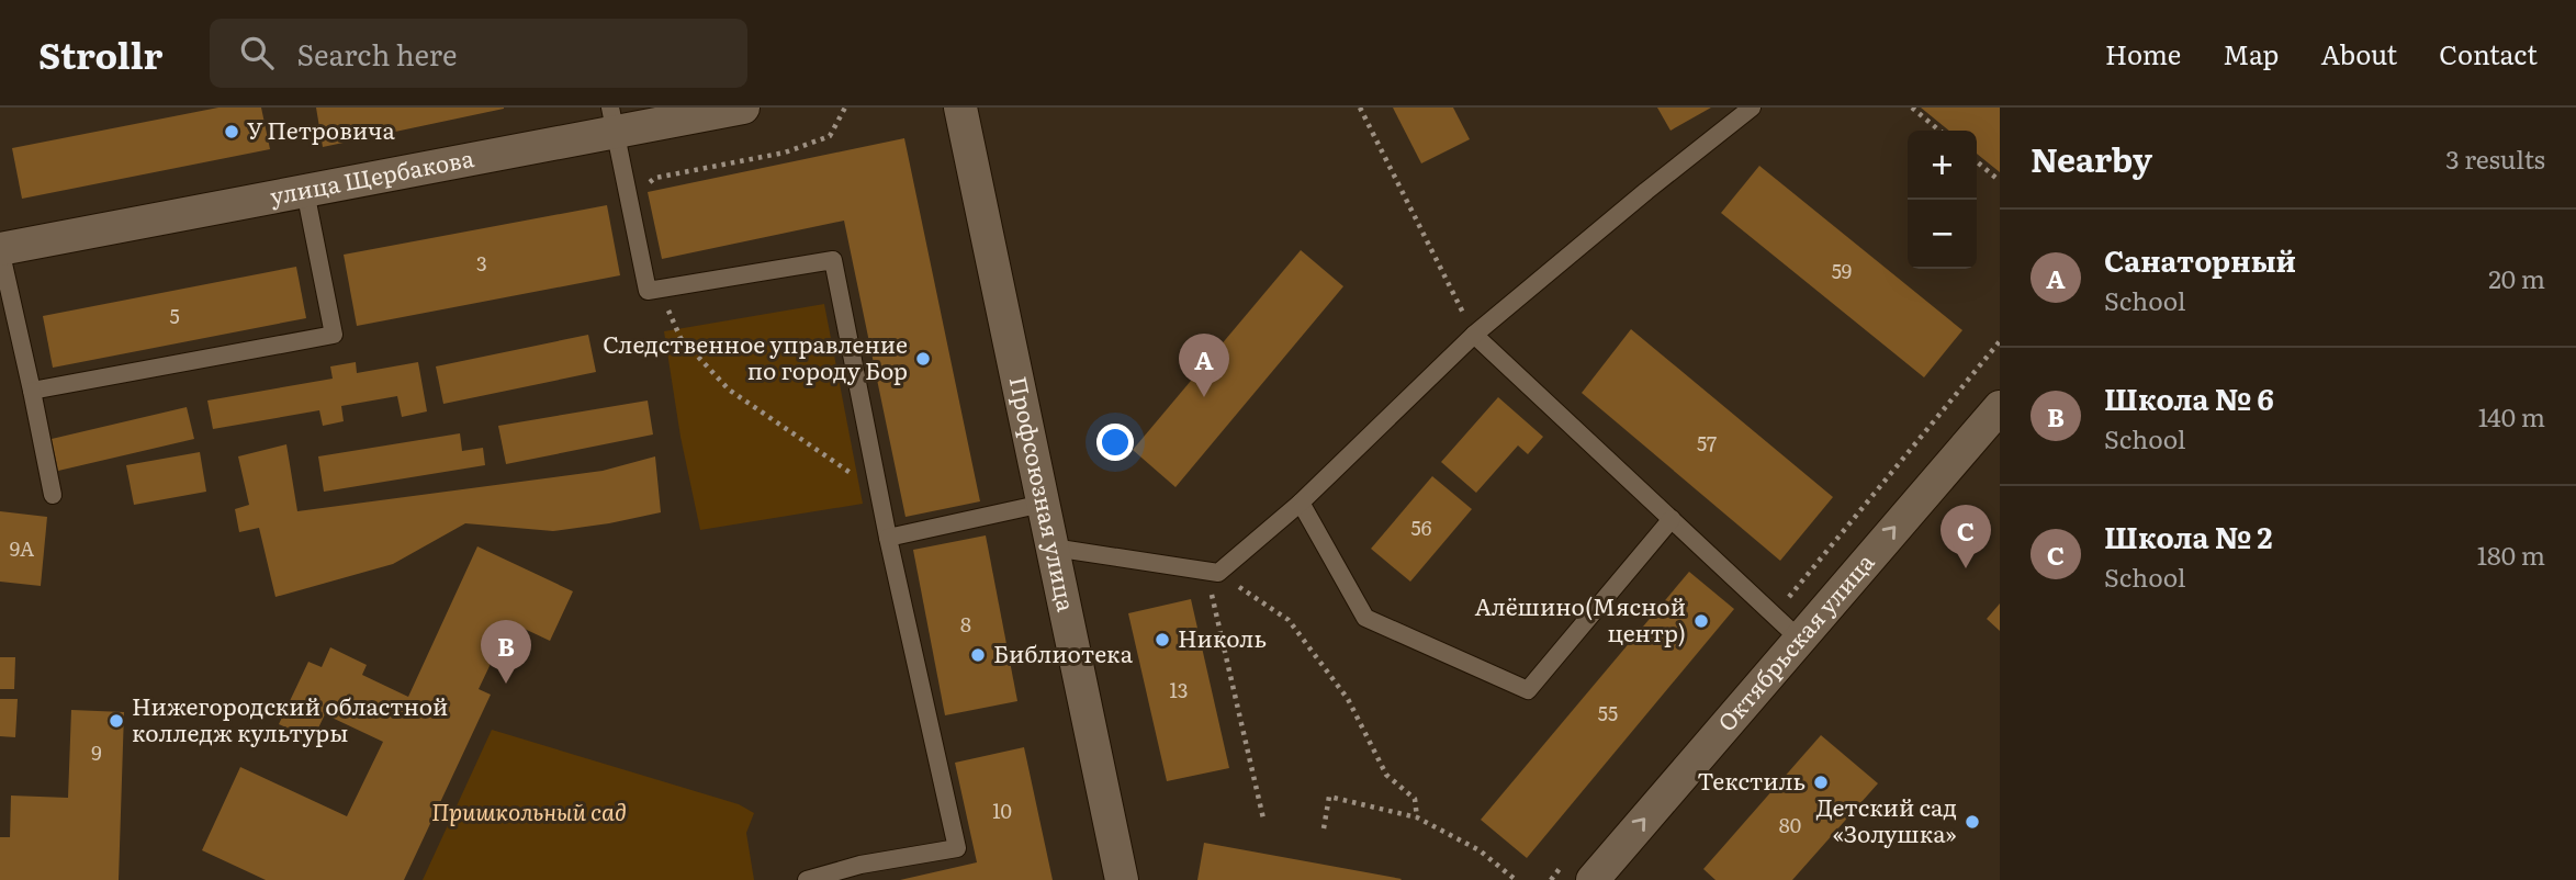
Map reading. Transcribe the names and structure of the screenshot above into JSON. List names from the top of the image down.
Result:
{
  "streets": {
    "street": ["улица Щербакова", "Профсоюзная улица", "Октябрьская улица"]
  },
  "one_way": ["Октябрьская улица"],
  "parks": ["Пришкольный сад"],
  "places": [
    "У Петровича",
    "Следственное управление по городу Бор",
    "Алёшино(Мясной центр)",
    "Николь",
    "Библиотека",
    "Нижегородский областной колледж культуры",
    "Текстиль",
    "Детский сад «Золушка»"
  ],
  "house_numbers": [
    "3",
    "59",
    "5",
    "57",
    "56",
    "9А",
    "8",
    "13",
    "55",
    "9",
    "10",
    "80"
  ],
  "page": {
    "header": "Strollr",
    "search": "Search here",
    "nav": [
      "Home",
      "Map",
      "About",
      "Contact"
    ],
    "heading": ["Nearby", "3 results"],
    "map_buttons": ["+", "−"],
    "list": [
      {
        "mark": "A",
        "name": "Санаторный",
        "note": "School",
        "value": "20 m"
      },
      {
        "mark": "B",
        "name": "Школа № 6",
        "note": "School",
        "value": "140 m"
      },
      {
        "mark": "C",
        "name": "Школа № 2",
        "note": "School",
        "value": "180 m"
      }
    ],
    "pins": ["A", "C", "B"]
  }
}
